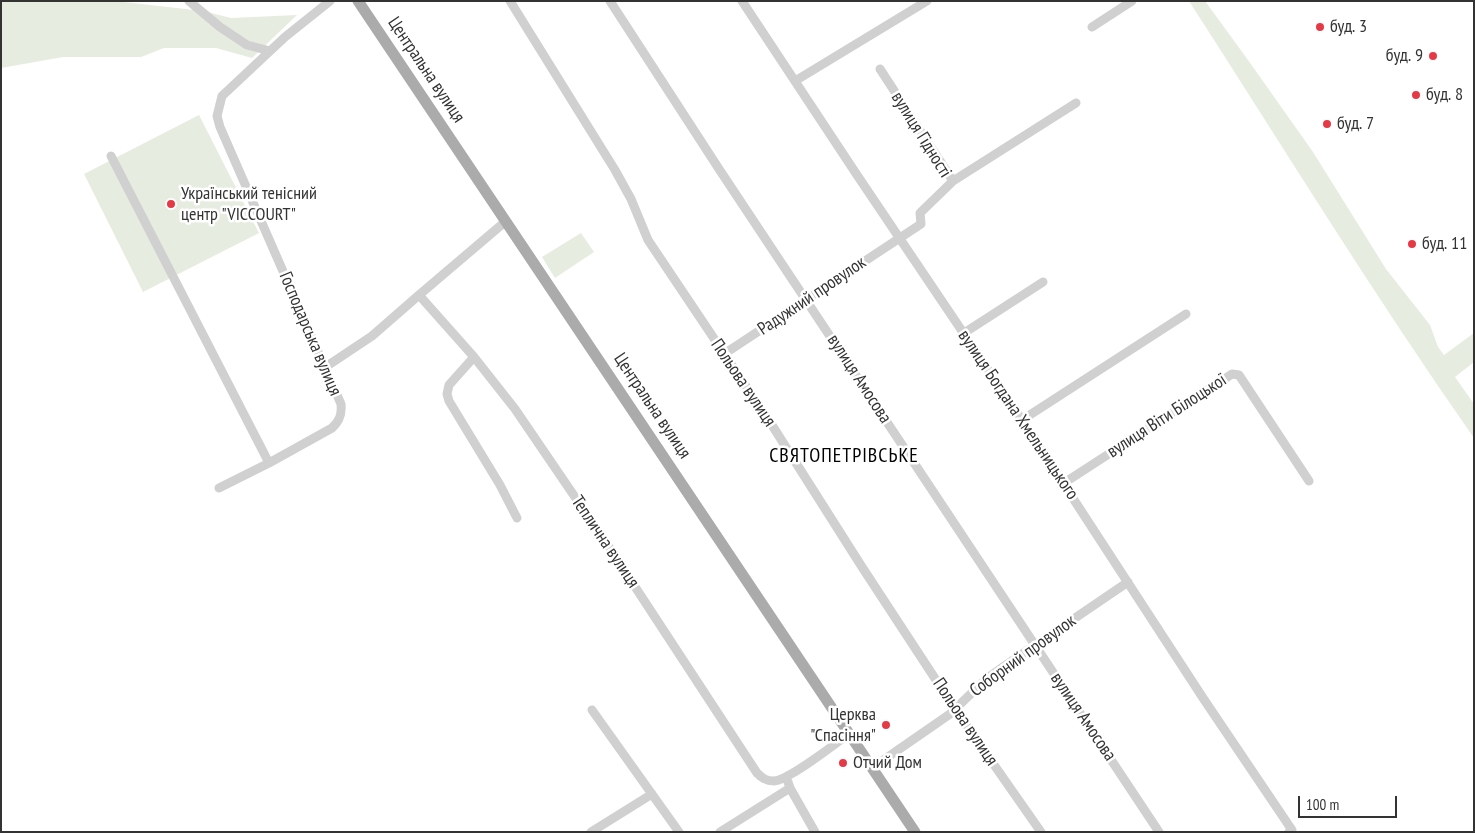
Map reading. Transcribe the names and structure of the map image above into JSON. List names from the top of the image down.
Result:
{
  "streets": {
    "main road": ["Центральна вулиця"],
    "street": [
      "вулиця Гідності",
      "Радужний провулок",
      "Господарська вулиця",
      "вулиця Амосова",
      "Польова вулиця",
      "вулиця Богдана Хмельницького",
      "вулиця Віти Білоцької",
      "Теплична вулиця",
      "Соборний провулок"
    ]
  },
  "crossings": [
    ["Центральна вулиця", "Соборний провулок"],
    ["вулиця Гідності", "Радужний провулок"],
    ["вулиця Гідності", "вулиця Богдана Хмельницького"],
    ["Радужний провулок", "вулиця Амосова"],
    ["Радужний провулок", "Польова вулиця"],
    ["Радужний провулок", "вулиця Богдана Хмельницького"],
    ["вулиця Амосова", "Соборний провулок"],
    ["Польова вулиця", "Соборний провулок"],
    ["вулиця Богдана Хмельницького", "вулиця Віти Білоцької"],
    ["вулиця Богдана Хмельницького", "Соборний провулок"]
  ],
  "districts": ["СВЯТОПЕТРІВСЬКЕ"],
  "places": [
    "буд. 3",
    "буд. 9",
    "буд. 8",
    "буд. 7",
    "Український тенісний центр \"VICCOURT\"",
    "буд. 11",
    "Церква \"Спасіння\"",
    "Отчий Дом"
  ],
  "scale_bar": "100 m"
}
